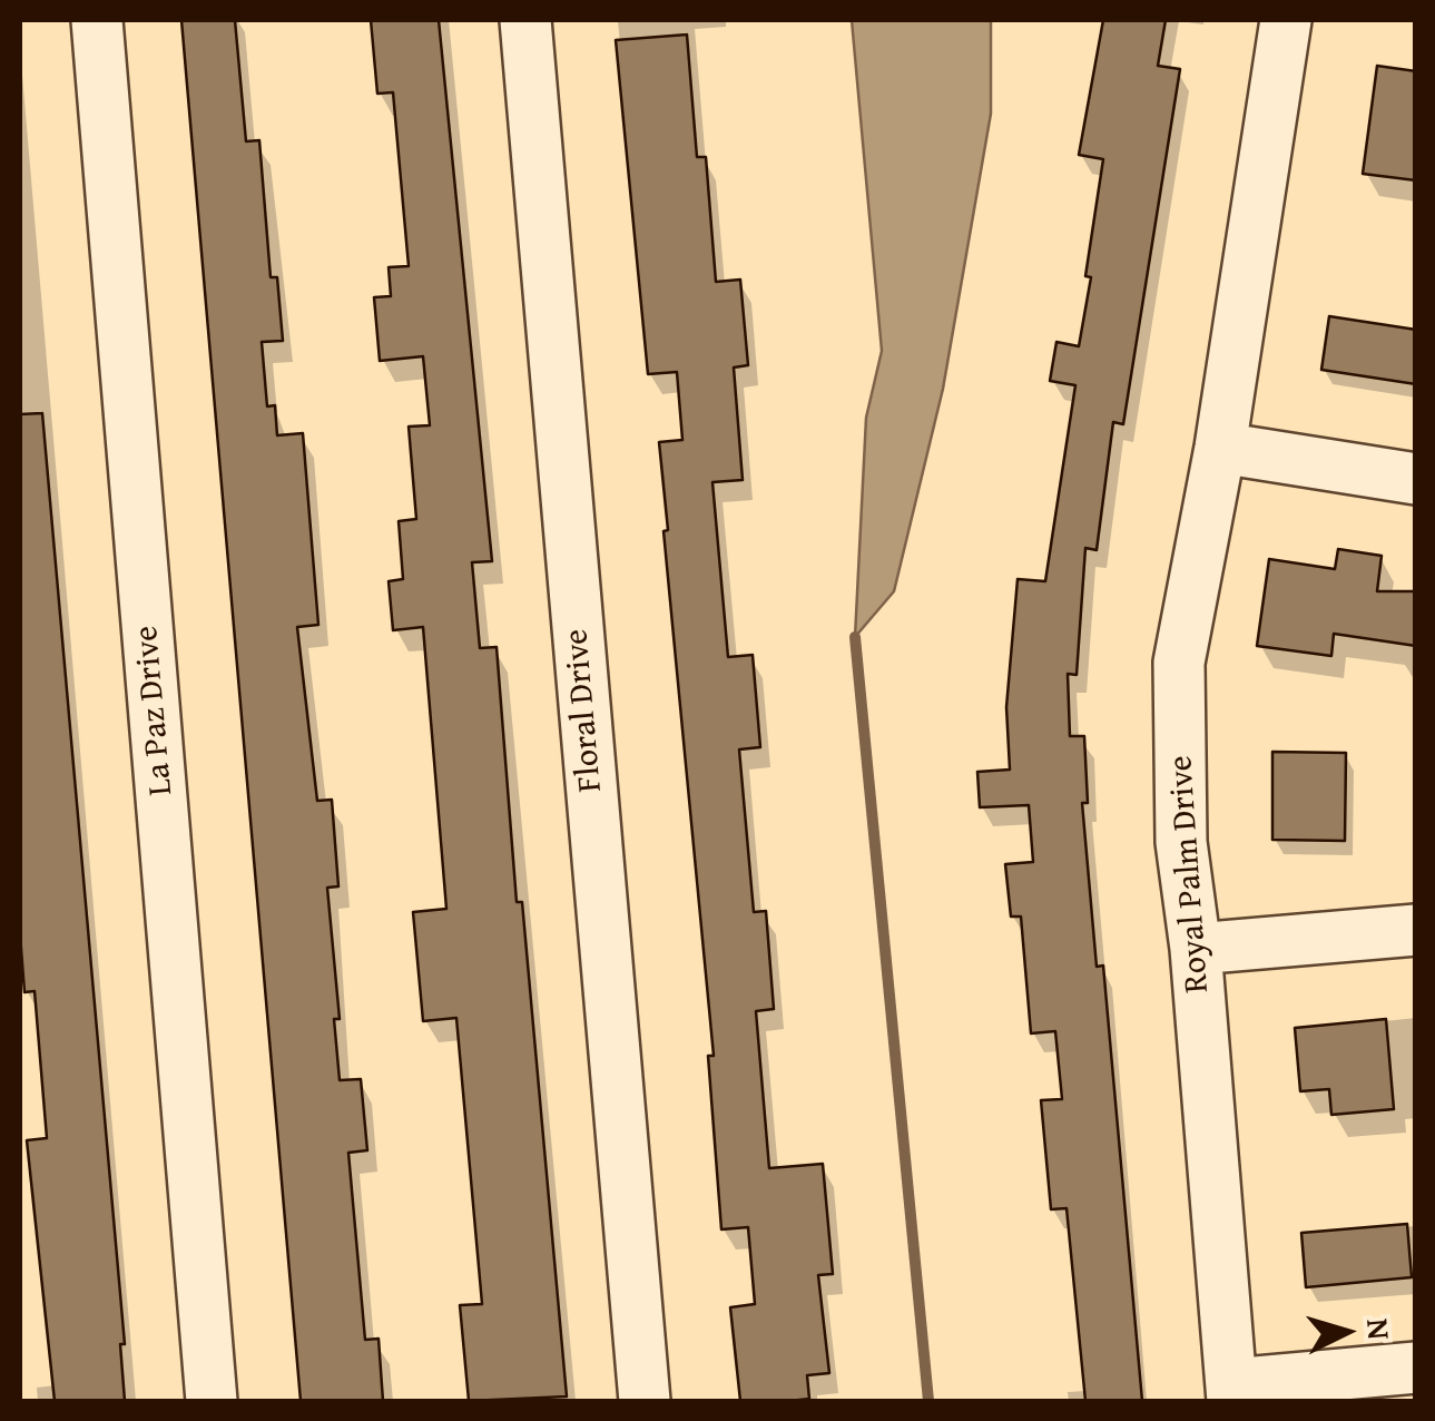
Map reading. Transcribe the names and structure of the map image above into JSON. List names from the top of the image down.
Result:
{
  "streets": {
    "street": ["La Paz Drive", "Floral Drive", "Royal Palm Drive"]
  },
  "north": "right"
}
